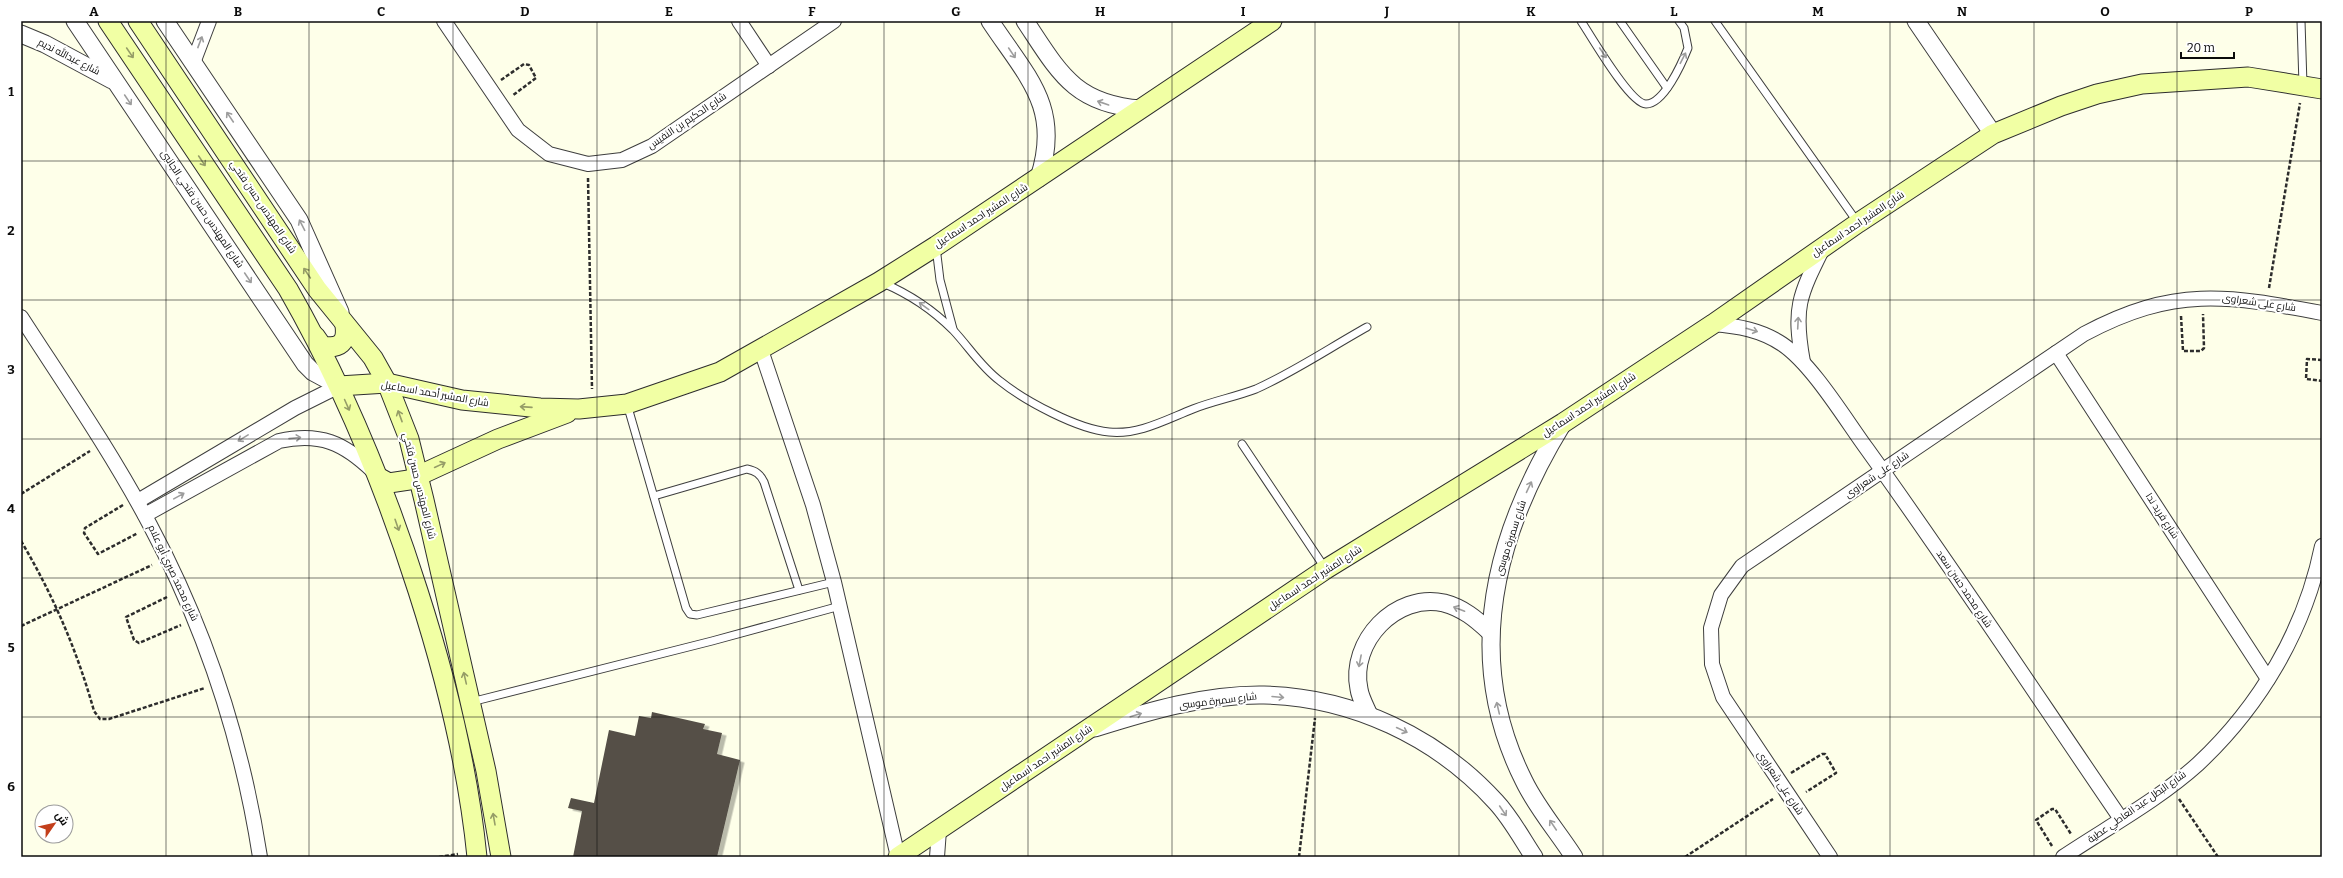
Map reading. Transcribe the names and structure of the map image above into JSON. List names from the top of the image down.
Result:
{
  "streets": {
    "main road": ["شارع المهندس حسن فتحي", "شارع المشير احمد اسماعيل", "شارع المشير أحمد اسماعيل"],
    "street": [
      "شارع عبدالله نديم",
      "شارع الحكيم بن النفيس",
      "شارع المهندس حسن فتحي الجانبى",
      "شارع على شعراوى",
      "شارع فريد ندا",
      "شارع سميرة موسى",
      "شارع محمد صبري أبو علام",
      "شارع محمد حسن سعد",
      "شارع البطل عبد العاطي عطية"
    ]
  },
  "crossings": [
    ["شارع عبدالله نديم", "شارع المهندس حسن فتحي الجانبى"],
    ["شارع المهندس حسن فتحي", "شارع المشير أحمد اسماعيل"],
    ["شارع المهندس حسن فتحي الجانبى", "شارع المشير أحمد اسماعيل"],
    ["شارع المشير احمد اسماعيل", "شارع المشير أحمد اسماعيل"],
    ["شارع المشير احمد اسماعيل", "شارع سميرة موسى"],
    ["شارع المشير احمد اسماعيل", "شارع محمد حسن سعد"],
    ["شارع على شعراوى", "شارع فريد ندا"],
    ["شارع على شعراوى", "شارع محمد حسن سعد"],
    ["شارع فريد ندا", "شارع البطل عبد العاطي عطية"],
    ["شارع محمد حسن سعد", "شارع البطل عبد العاطي عطية"]
  ],
  "scale_bar": "20 m",
  "north": "top right",
  "grid": {
    "columns": [
      "A",
      "B",
      "C",
      "D",
      "E",
      "F",
      "G",
      "H",
      "I",
      "J",
      "K",
      "L",
      "M",
      "N",
      "O",
      "P"
    ],
    "rows": [
      "1",
      "2",
      "3",
      "4",
      "5",
      "6"
    ]
  }
}
